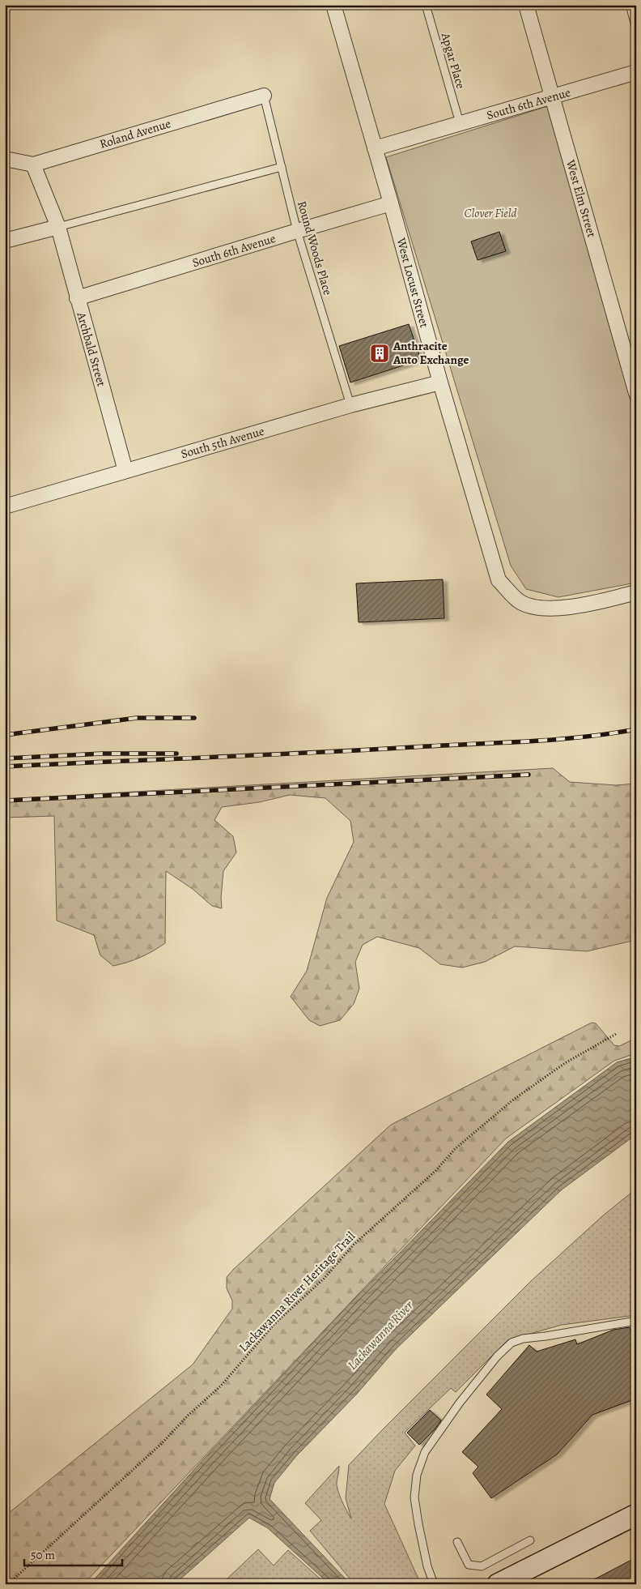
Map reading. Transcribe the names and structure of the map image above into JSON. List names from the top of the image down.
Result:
{
  "streets": {
    "street": [
      "South 6th Avenue",
      "Roland Avenue",
      "West Elm Street",
      "West Locust Street",
      "Archbald Street",
      "South 5th Avenue"
    ],
    "lane": ["Apgar Place", "Round Woods Place"],
    "path": ["Lackawanna River Heritage Trail"]
  },
  "crossings": [
    ["Apgar Place", "South 6th Avenue"],
    ["South 6th Avenue", "West Elm Street"],
    ["South 6th Avenue", "Round Woods Place"],
    ["South 6th Avenue", "West Locust Street"],
    ["South 6th Avenue", "Archbald Street"],
    ["Roland Avenue", "Round Woods Place"],
    ["Roland Avenue", "Archbald Street"],
    ["Round Woods Place", "South 5th Avenue"],
    ["West Locust Street", "South 5th Avenue"],
    ["Archbald Street", "South 5th Avenue"]
  ],
  "water": ["Lackawanna River"],
  "parks": ["Clover Field"],
  "places": {
    "building": ["Anthracite Auto Exchange"]
  },
  "scale_bar": "50 m"
}
